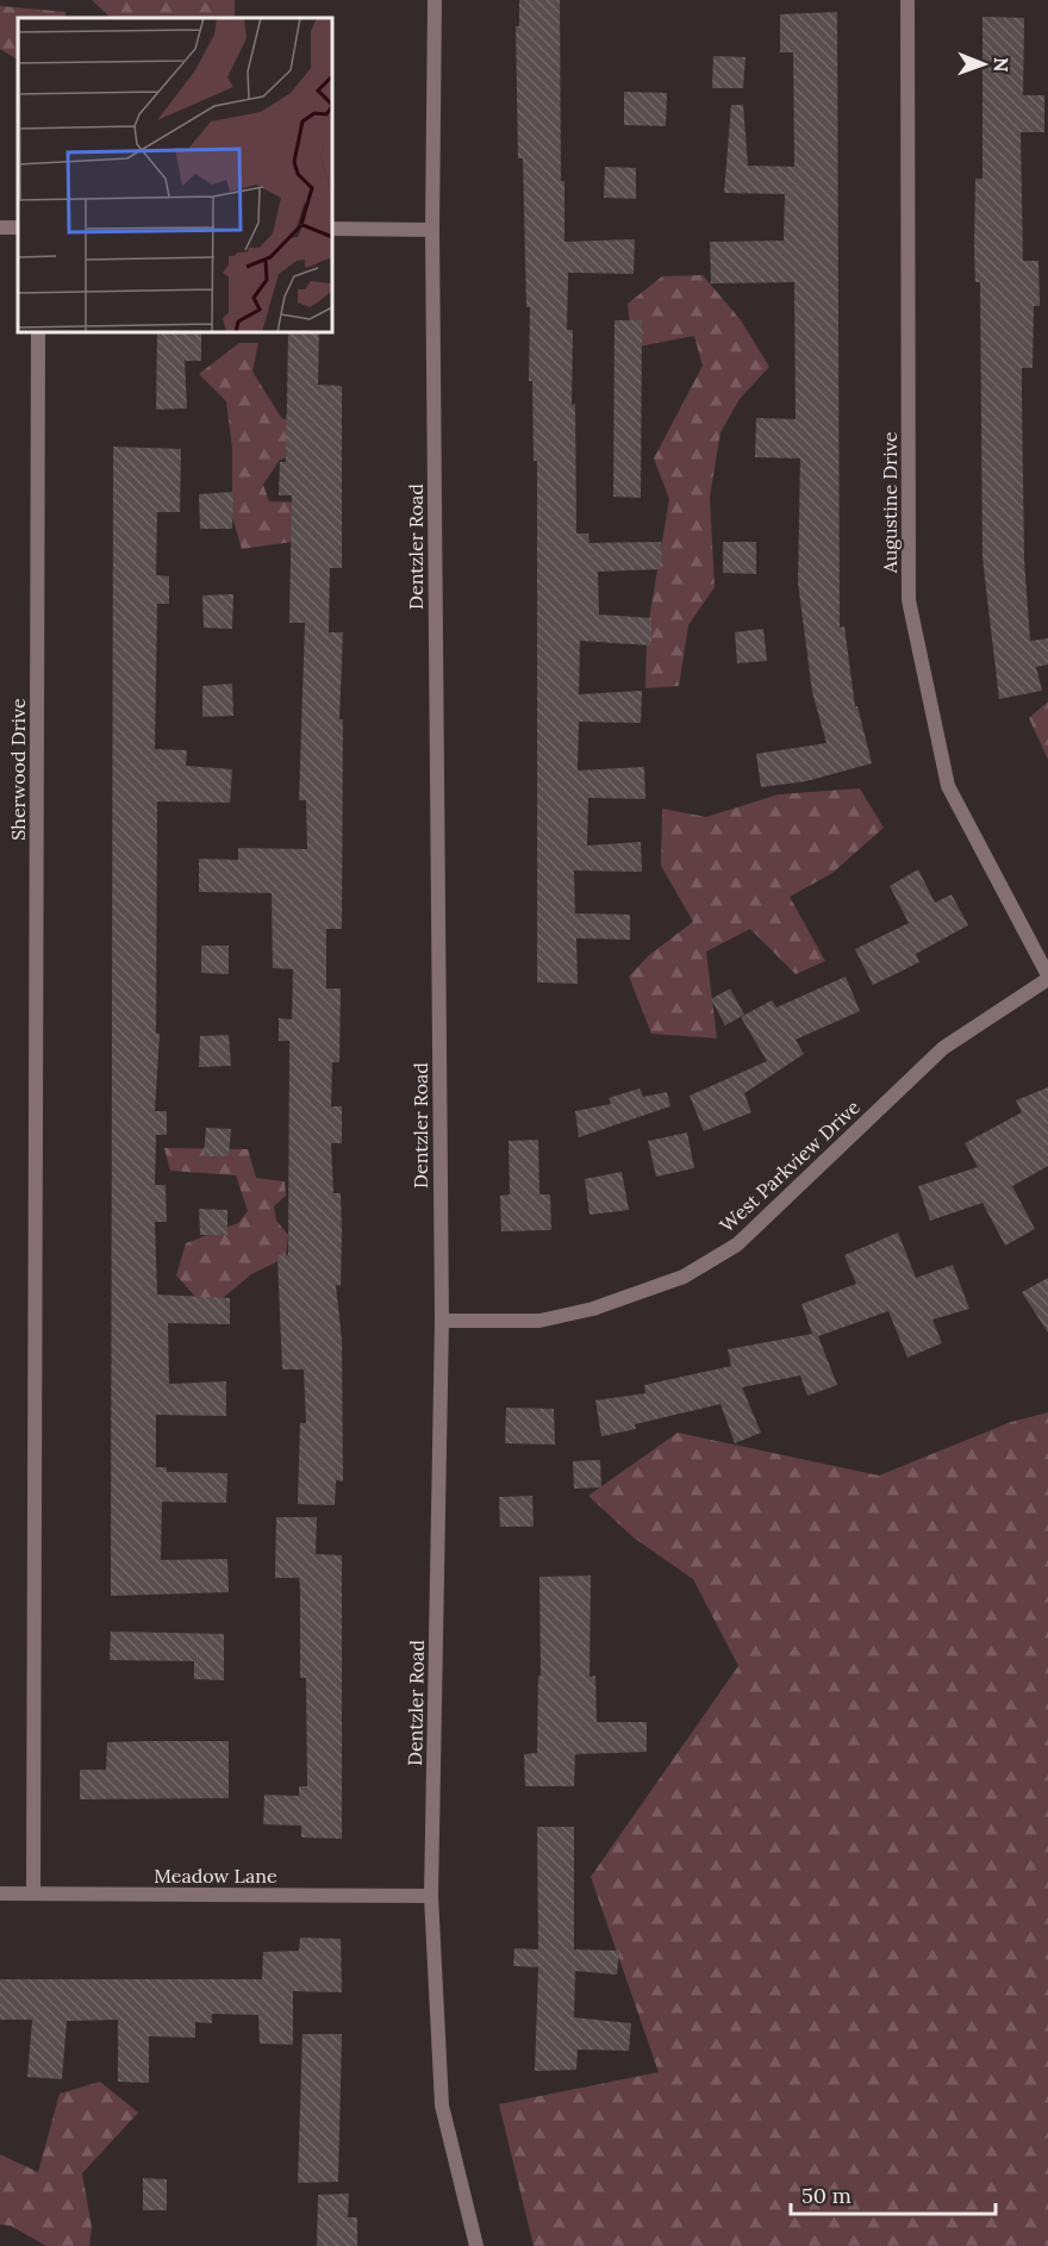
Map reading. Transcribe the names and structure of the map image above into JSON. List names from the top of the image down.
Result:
{
  "streets": {
    "street": [
      "Augustine Drive",
      "Dentzler Road",
      "Sherwood Drive",
      "West Parkview Drive",
      "Meadow Lane"
    ]
  },
  "crossings": [
    ["Augustine Drive", "West Parkview Drive"],
    ["Dentzler Road", "West Parkview Drive"],
    ["Dentzler Road", "Meadow Lane"],
    ["Sherwood Drive", "Meadow Lane"]
  ],
  "scale_bar": "50 m",
  "north": "right"
}
